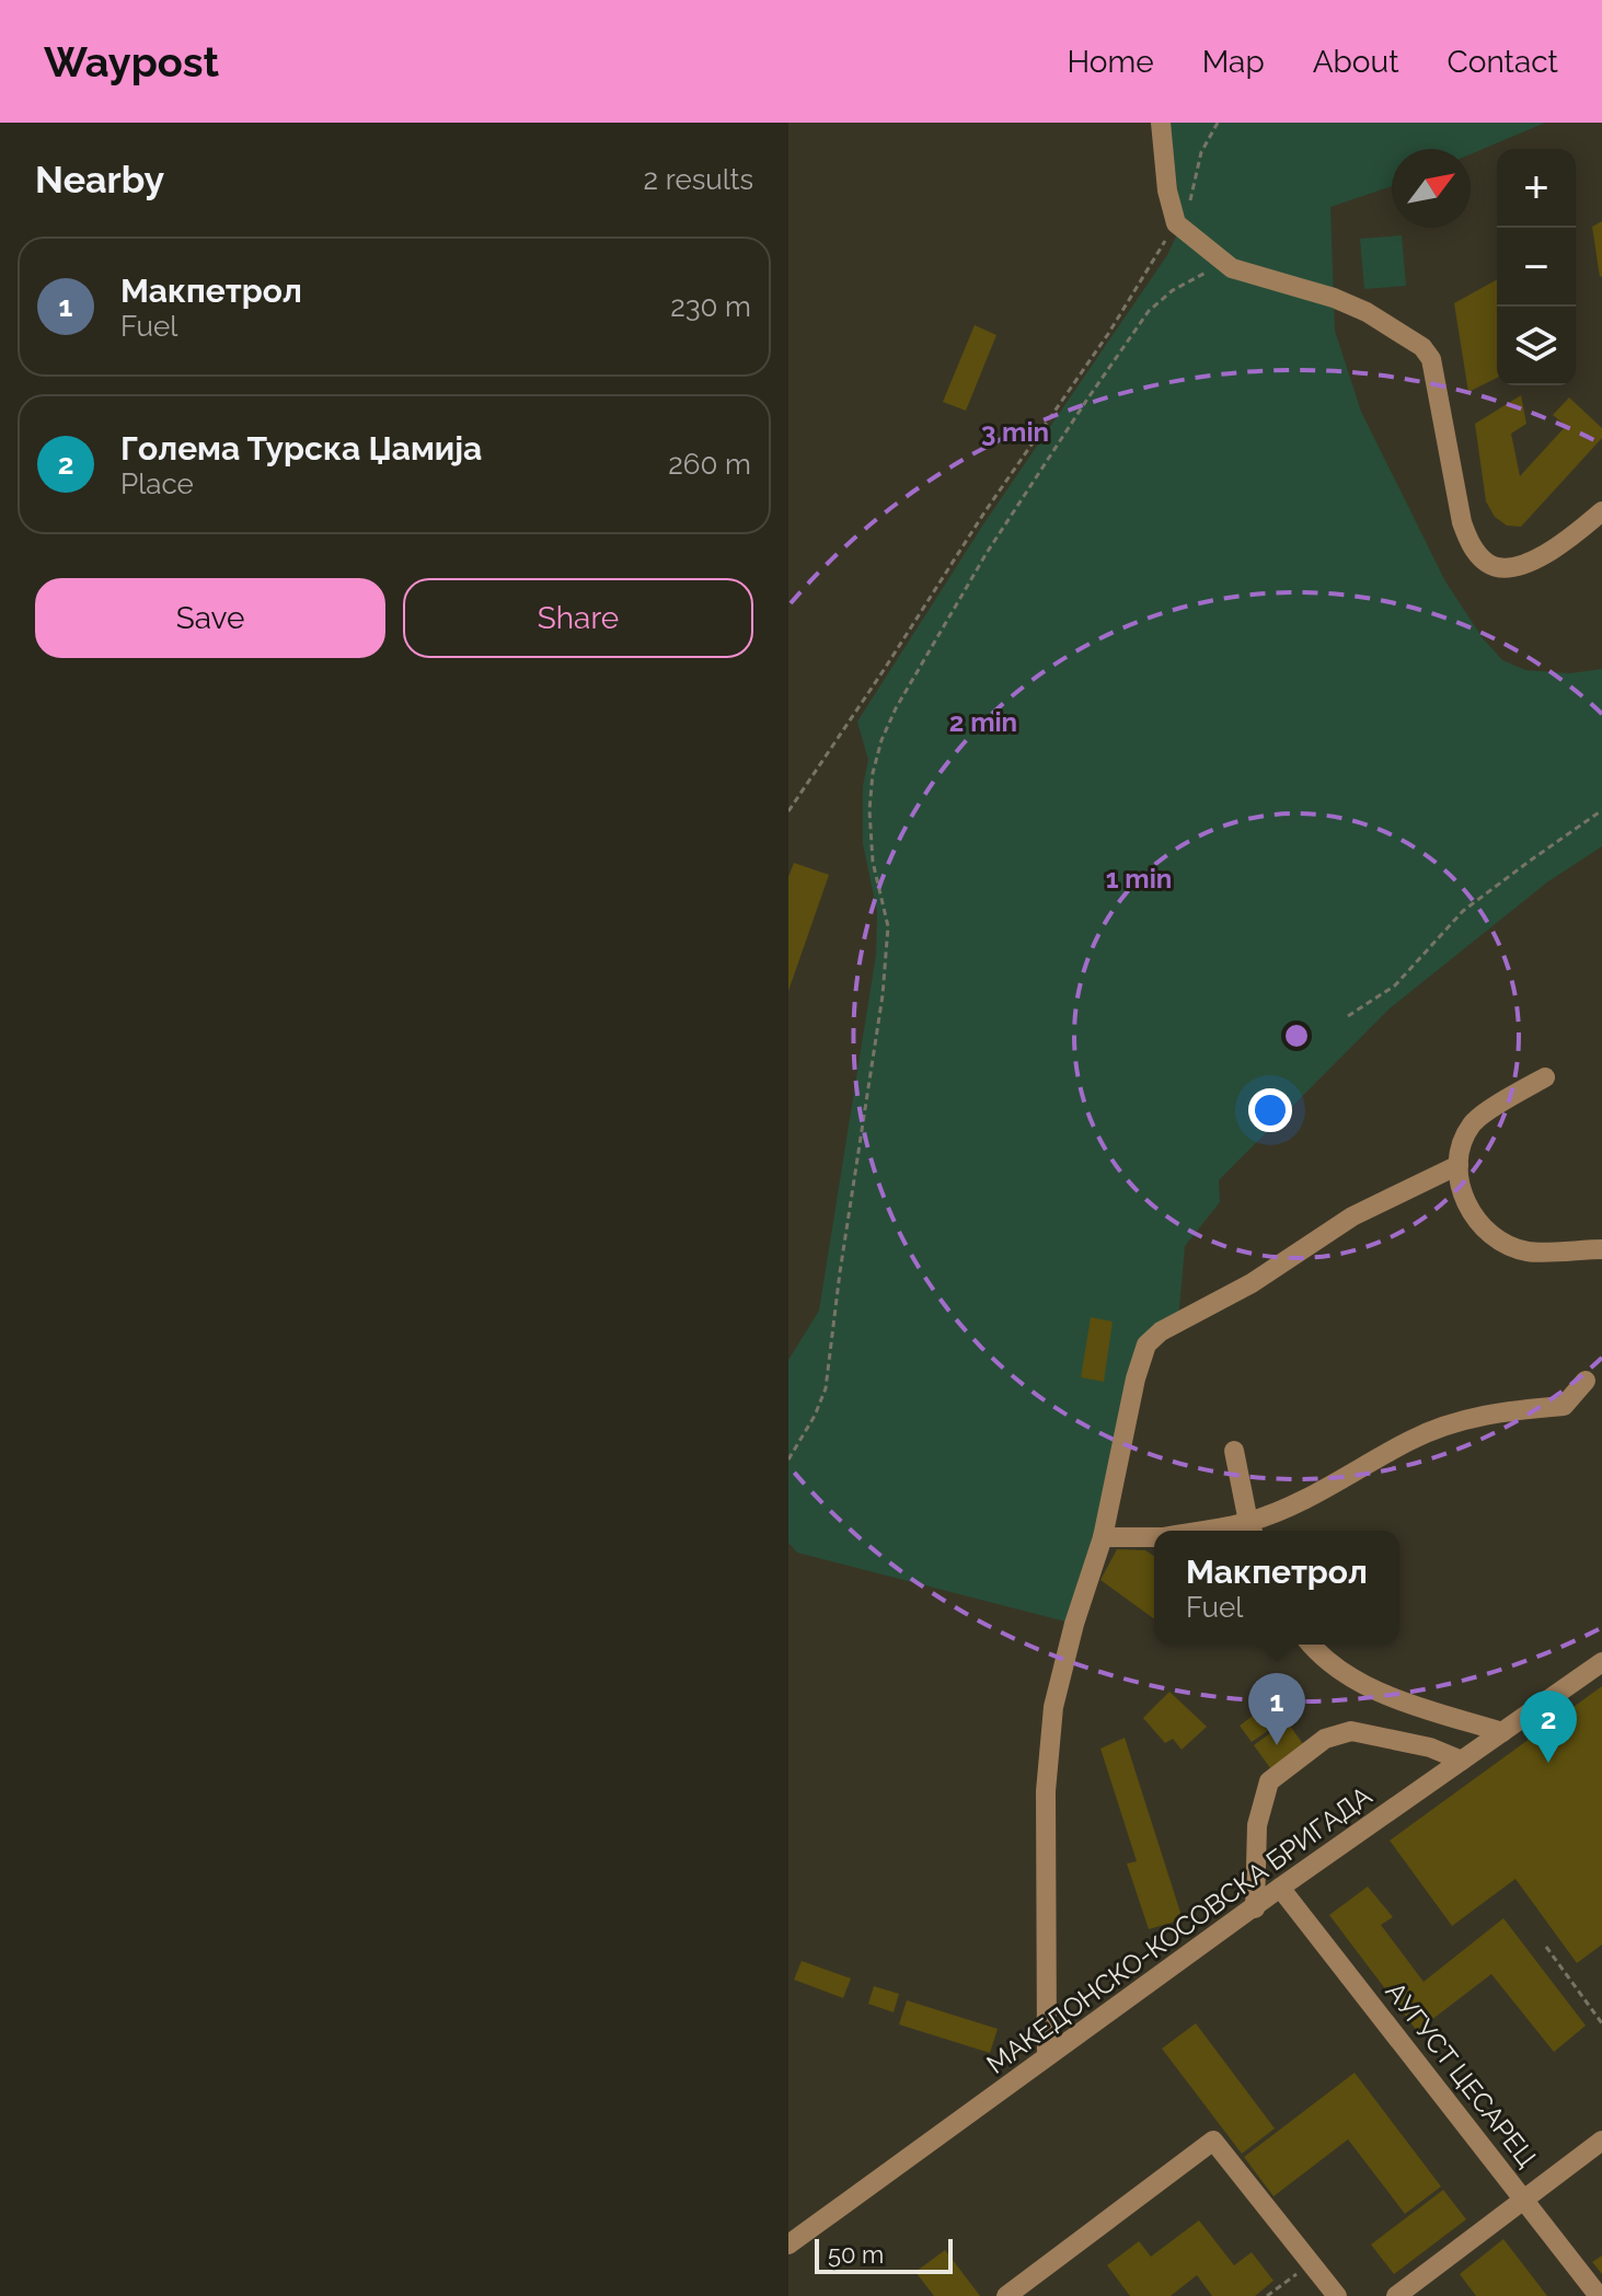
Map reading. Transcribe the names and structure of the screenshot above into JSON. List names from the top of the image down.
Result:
{
  "streets": {
    "street": ["МАКЕДОНСКО-КОСОВСКА БРИГАДА", "АУГУСТ ЦЕСАРЕЦ"]
  },
  "crossings": [
    ["МАКЕДОНСКО-КОСОВСКА БРИГАДА", "АУГУСТ ЦЕСАРЕЦ"]
  ],
  "scale_bar": "50 m",
  "north": "top right",
  "page": {
    "header": "Waypost",
    "nav": [
      "Home",
      "Map",
      "About",
      "Contact"
    ],
    "heading": ["Nearby", "2 results"],
    "map_buttons": ["+", "−"],
    "list": [
      {
        "mark": "1",
        "name": "Макпетрол",
        "note": "Fuel",
        "value": "230 m"
      },
      {
        "mark": "2",
        "name": "Голема Турска Џамија",
        "note": "Place",
        "value": "260 m"
      }
    ],
    "buttons": ["Save", "Share"],
    "popup": ["Макпетрол", "Fuel"],
    "pins": ["1", "2"],
    "scale": "50 m"
  },
  "rings": ["3 min", "2 min", "1 min"]
}
